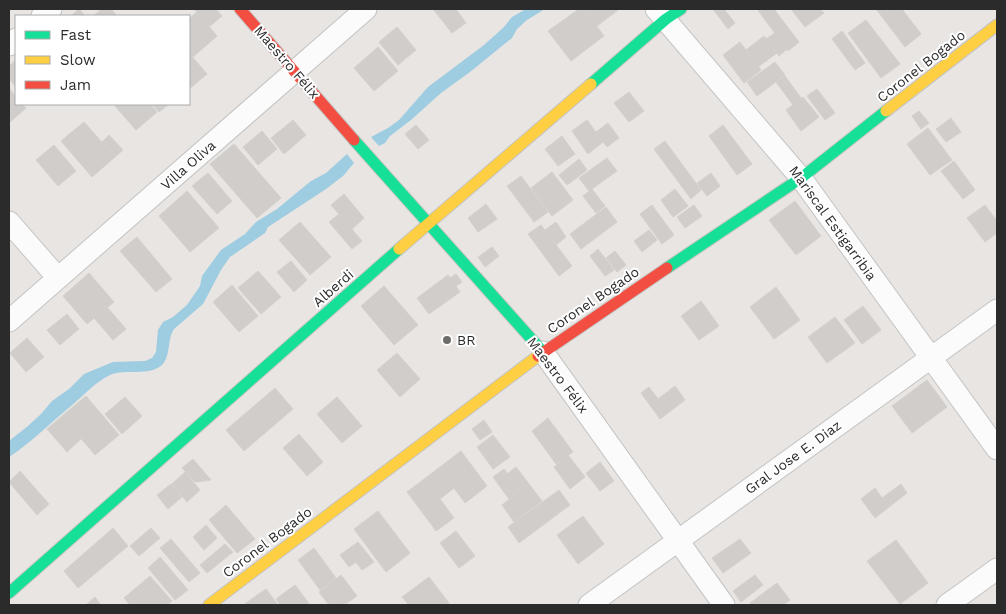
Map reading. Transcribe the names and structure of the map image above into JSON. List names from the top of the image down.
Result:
{
  "streets": {
    "street": [
      "Maestro Félix",
      "Coronel Bogado",
      "Villa Oliva",
      "Mariscal Estigarribia",
      "Alberdi",
      "Gral Jose E. Diaz"
    ]
  },
  "crossings": [
    ["Maestro Félix", "Coronel Bogado"],
    ["Maestro Félix", "Villa Oliva"],
    ["Maestro Félix", "Alberdi"],
    ["Maestro Félix", "Gral Jose E. Diaz"],
    ["Coronel Bogado", "Mariscal Estigarribia"],
    ["Mariscal Estigarribia", "Alberdi"],
    ["Mariscal Estigarribia", "Gral Jose E. Diaz"]
  ],
  "places": ["BR"],
  "legend": ["Fast", "Slow", "Jam"]
}
